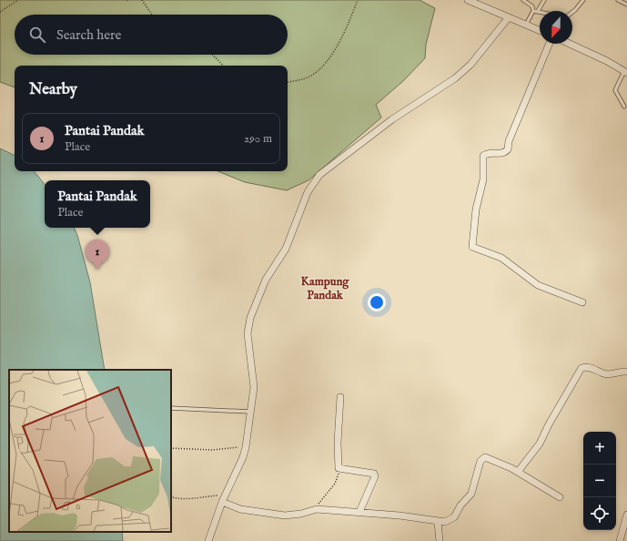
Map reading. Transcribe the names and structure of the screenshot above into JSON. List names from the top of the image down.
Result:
{
  "districts": ["Kampung Pandak"],
  "north": "bottom",
  "page": {
    "search": "Search here",
    "heading": "Nearby",
    "list": [
      {
        "mark": "1",
        "name": "Pantai Pandak",
        "note": "Place",
        "value": "290 m"
      }
    ],
    "popup": ["Pantai Pandak", "Place"],
    "pins": "1",
    "map_buttons": ["+", "−"]
  }
}
